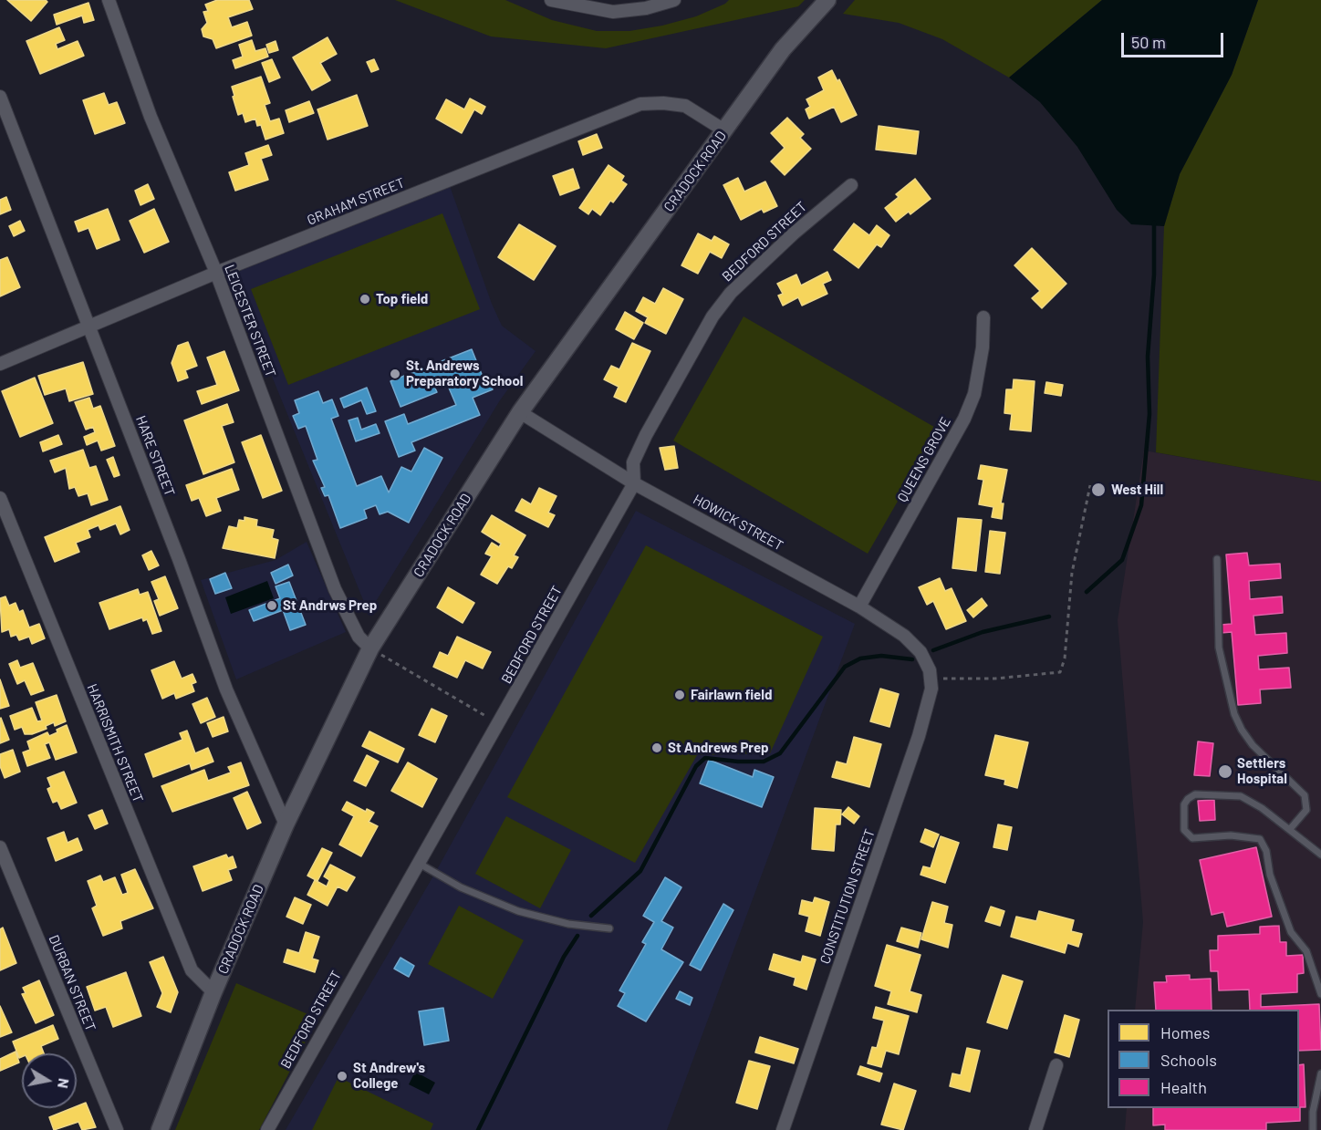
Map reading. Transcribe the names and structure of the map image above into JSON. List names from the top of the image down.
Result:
{
  "streets": {
    "main road": ["CRADOCK ROAD"],
    "street": [
      "GRAHAM STREET",
      "BEDFORD STREET",
      "LEICESTER STREET",
      "HARE STREET",
      "QUEENS GROVE",
      "HOWICK STREET",
      "HARRISMITH STREET",
      "CONSTITUTION STREET",
      "DURBAN STREET"
    ]
  },
  "crossings": [
    ["CRADOCK ROAD", "GRAHAM STREET"],
    ["CRADOCK ROAD", "LEICESTER STREET"],
    ["CRADOCK ROAD", "HARE STREET"],
    ["CRADOCK ROAD", "HOWICK STREET"],
    ["CRADOCK ROAD", "HARRISMITH STREET"],
    ["GRAHAM STREET", "LEICESTER STREET"],
    ["GRAHAM STREET", "HARE STREET"],
    ["BEDFORD STREET", "HOWICK STREET"],
    ["QUEENS GROVE", "HOWICK STREET"],
    ["HOWICK STREET", "CONSTITUTION STREET"]
  ],
  "places": [
    "Top field",
    "St. Andrews Preparatory School",
    "West Hill",
    "St Andrws Prep",
    "Fairlawn field",
    "St Andrews Prep",
    "Settlers Hospital",
    "St Andrew's College"
  ],
  "legend": ["Homes", "Schools", "Health"],
  "scale_bar": "50 m",
  "north": "right"
}
